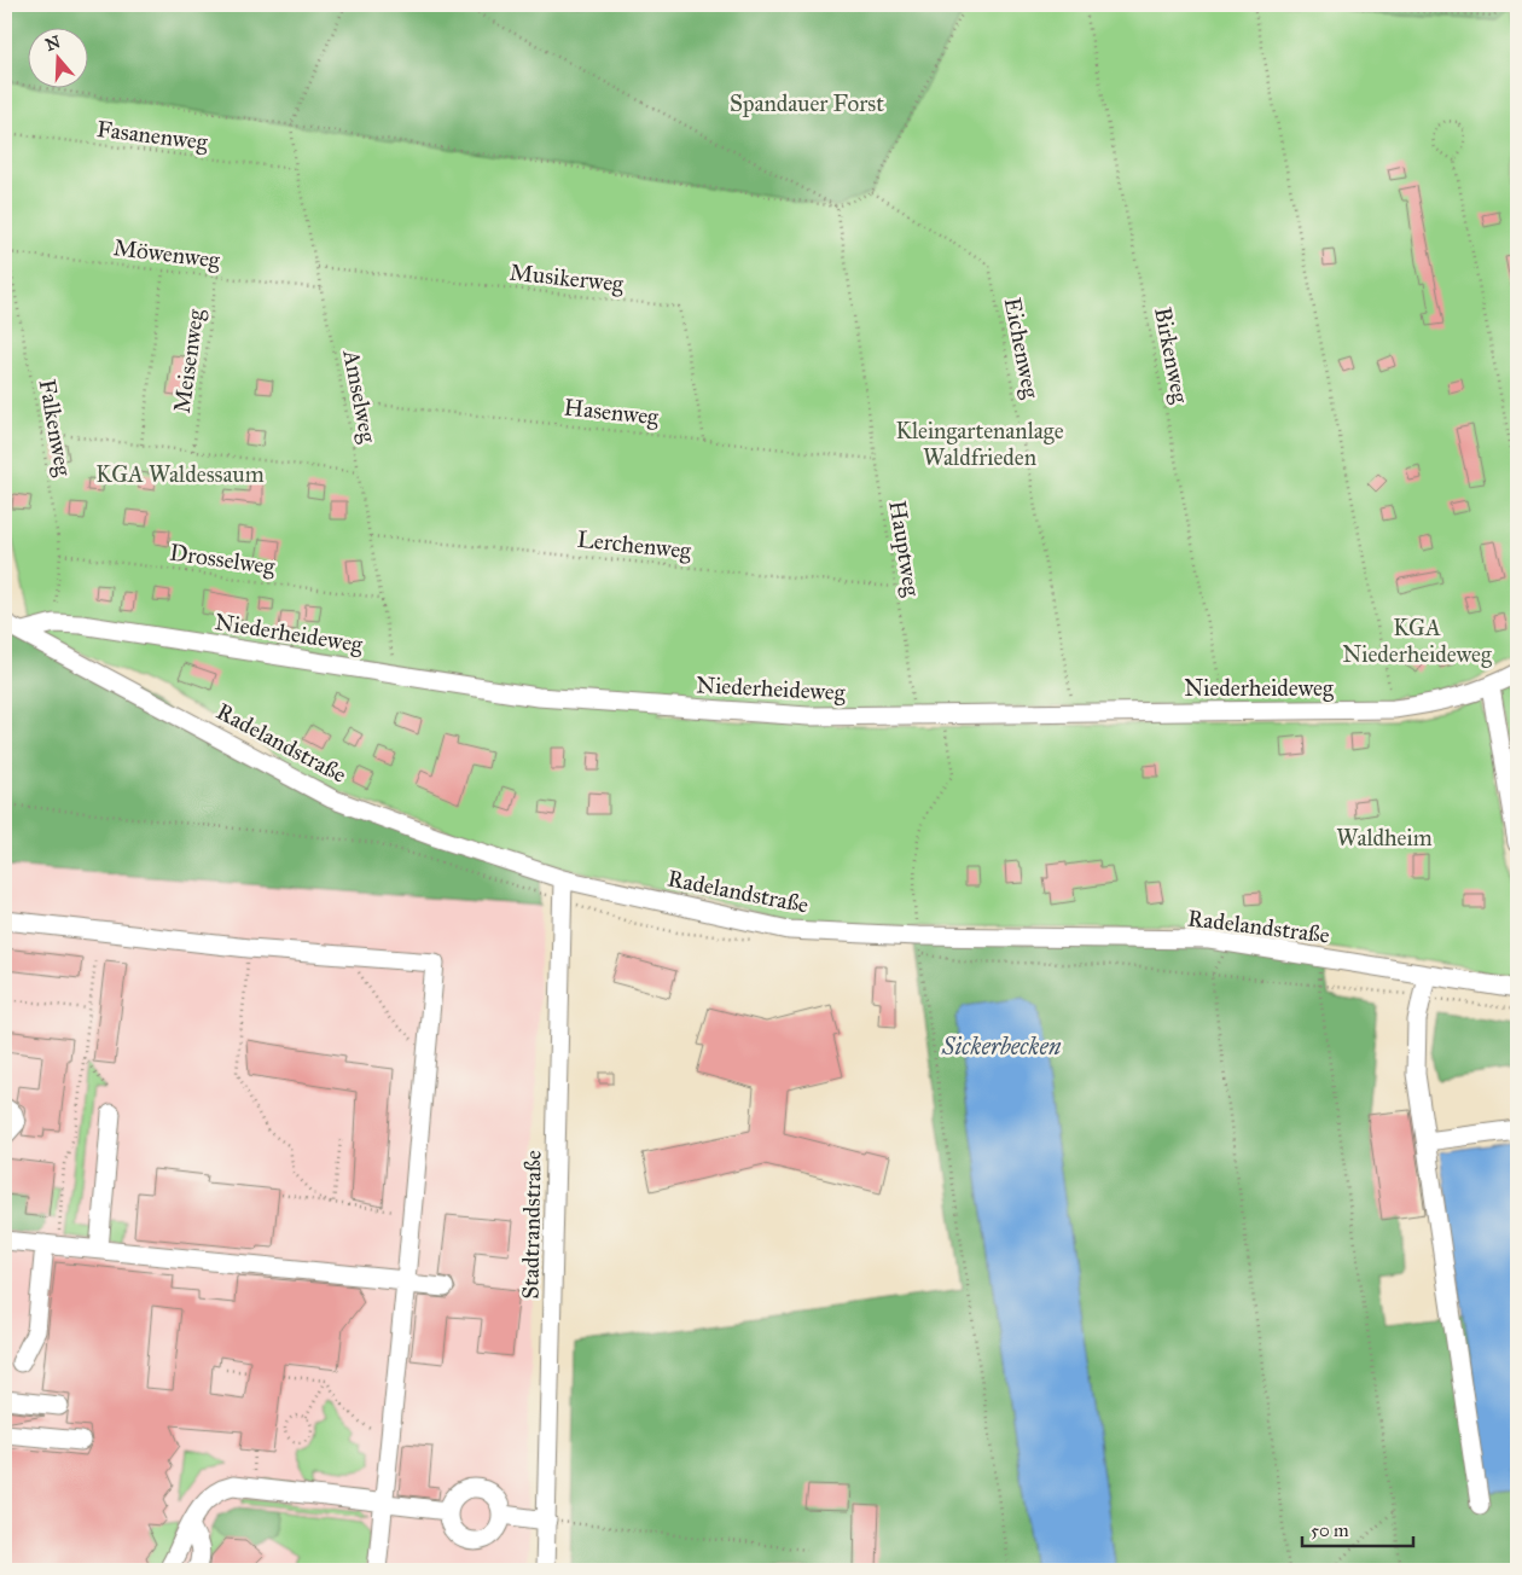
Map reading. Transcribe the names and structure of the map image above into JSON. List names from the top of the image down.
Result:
{
  "streets": {
    "street": ["Niederheideweg", "Radelandstraße", "Stadtrandstraße"],
    "path": [
      "Fasanenweg",
      "Möwenweg",
      "Musikerweg",
      "Eichenweg",
      "Birkenweg",
      "Meisenweg",
      "Amselweg",
      "Hasenweg",
      "Falkenweg",
      "Lerchenweg",
      "Hauptweg",
      "Drosselweg"
    ]
  },
  "crossings": [
    ["Fasanenweg", "Amselweg"],
    ["Möwenweg", "Meisenweg"],
    ["Möwenweg", "Amselweg"],
    ["Möwenweg", "Falkenweg"],
    ["Musikerweg", "Amselweg"],
    ["Musikerweg", "Hasenweg"],
    ["Eichenweg", "Niederheideweg"],
    ["Birkenweg", "Niederheideweg"],
    ["Amselweg", "Hasenweg"],
    ["Amselweg", "Lerchenweg"],
    ["Amselweg", "Drosselweg"],
    ["Amselweg", "Niederheideweg"],
    ["Hasenweg", "Hauptweg"],
    ["Falkenweg", "Drosselweg"],
    ["Falkenweg", "Niederheideweg"],
    ["Lerchenweg", "Hauptweg"],
    ["Hauptweg", "Niederheideweg"],
    ["Niederheideweg", "Radelandstraße"],
    ["Radelandstraße", "Stadtrandstraße"]
  ],
  "water": ["Sickerbecken"],
  "parks": [
    "Spandauer Forst",
    "Kleingartenanlage Waldfrieden",
    "KGA Waldessaum",
    "KGA Niederheideweg",
    "Waldheim"
  ],
  "scale_bar": "50 m",
  "north": "top"
}
